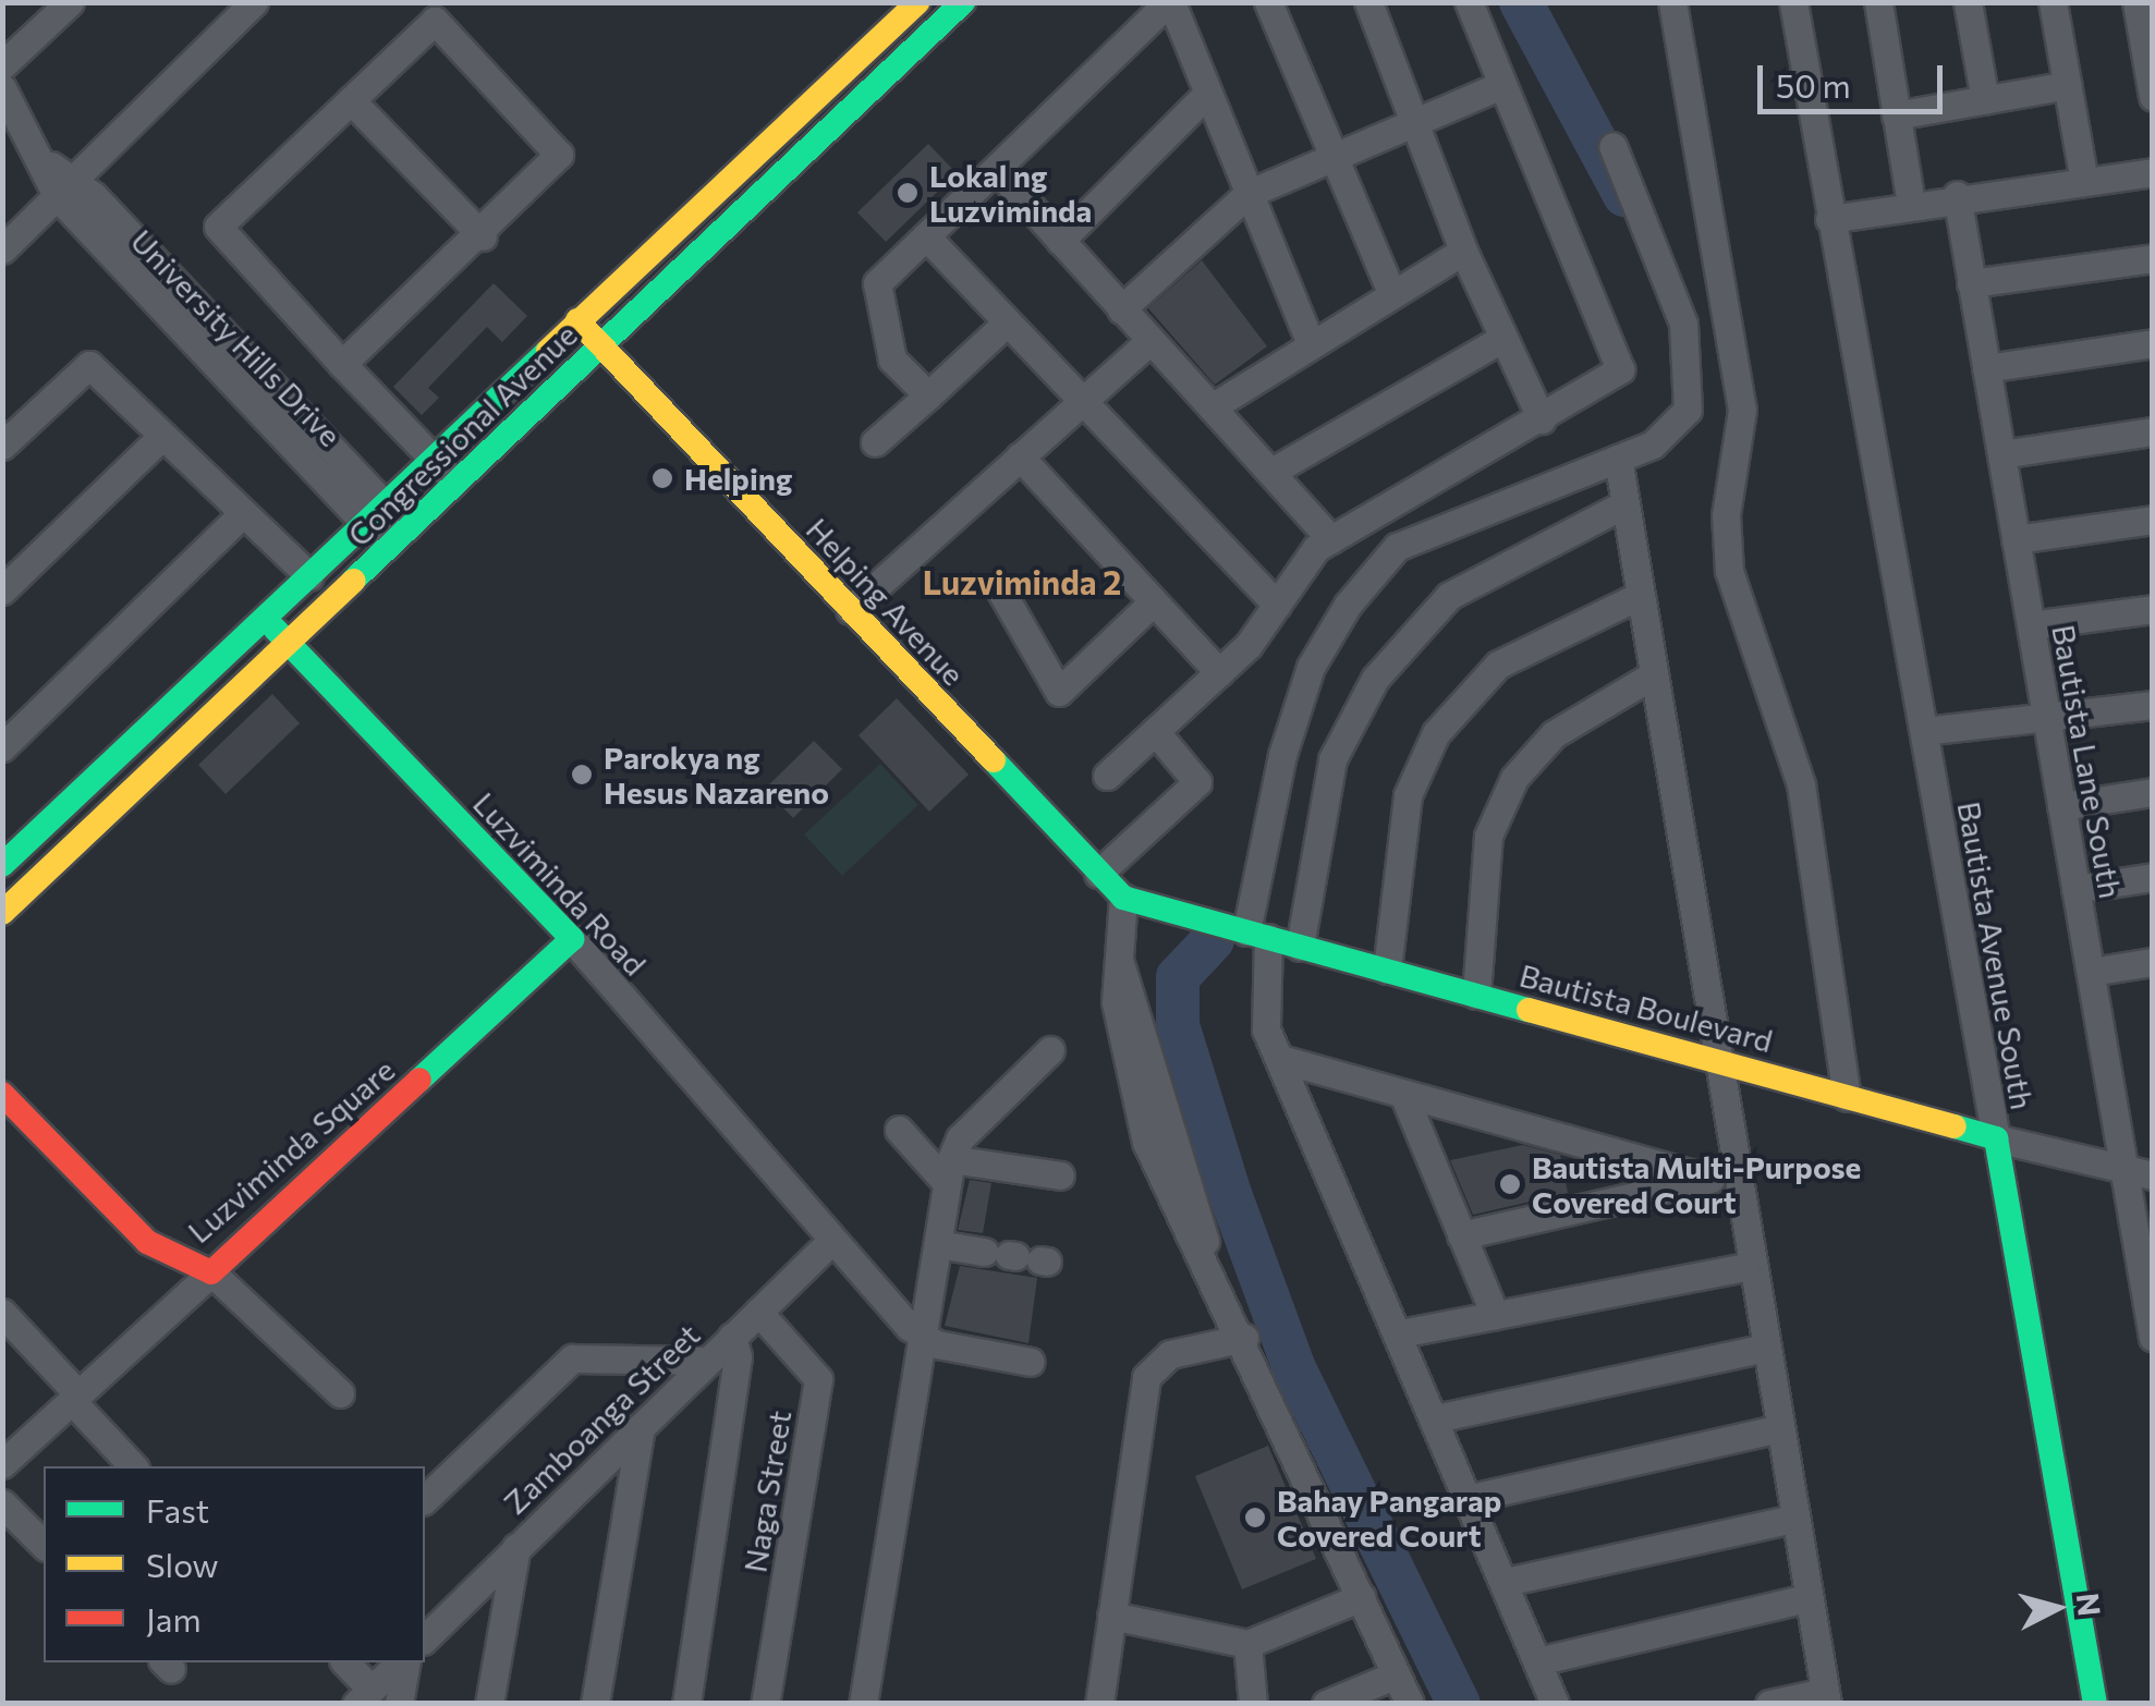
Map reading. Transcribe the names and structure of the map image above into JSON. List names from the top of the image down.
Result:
{
  "streets": {
    "street": [
      "University Hills Drive",
      "Congressional Avenue",
      "Helping Avenue",
      "Bautista Lane South",
      "Luzviminda Road",
      "Bautista Avenue South",
      "Bautista Boulevard",
      "Luzviminda Square",
      "Zamboanga Street",
      "Naga Street"
    ]
  },
  "crossings": [
    ["University Hills Drive", "Congressional Avenue"],
    ["Congressional Avenue", "Helping Avenue"],
    ["Congressional Avenue", "Luzviminda Road"],
    ["Helping Avenue", "Bautista Boulevard"],
    ["Bautista Lane South", "Bautista Boulevard"],
    ["Luzviminda Road", "Luzviminda Square"],
    ["Luzviminda Road", "Zamboanga Street"],
    ["Bautista Avenue South", "Bautista Boulevard"],
    ["Zamboanga Street", "Naga Street"]
  ],
  "districts": ["Luzviminda 2"],
  "places": [
    "Lokal ng Luzviminda",
    "Helping",
    "Parokya ng Hesus Nazareno",
    "Bautista Multi-Purpose Covered Court",
    "Bahay Pangarap Covered Court"
  ],
  "legend": ["Fast", "Slow", "Jam"],
  "scale_bar": "50 m",
  "north": "right"
}
